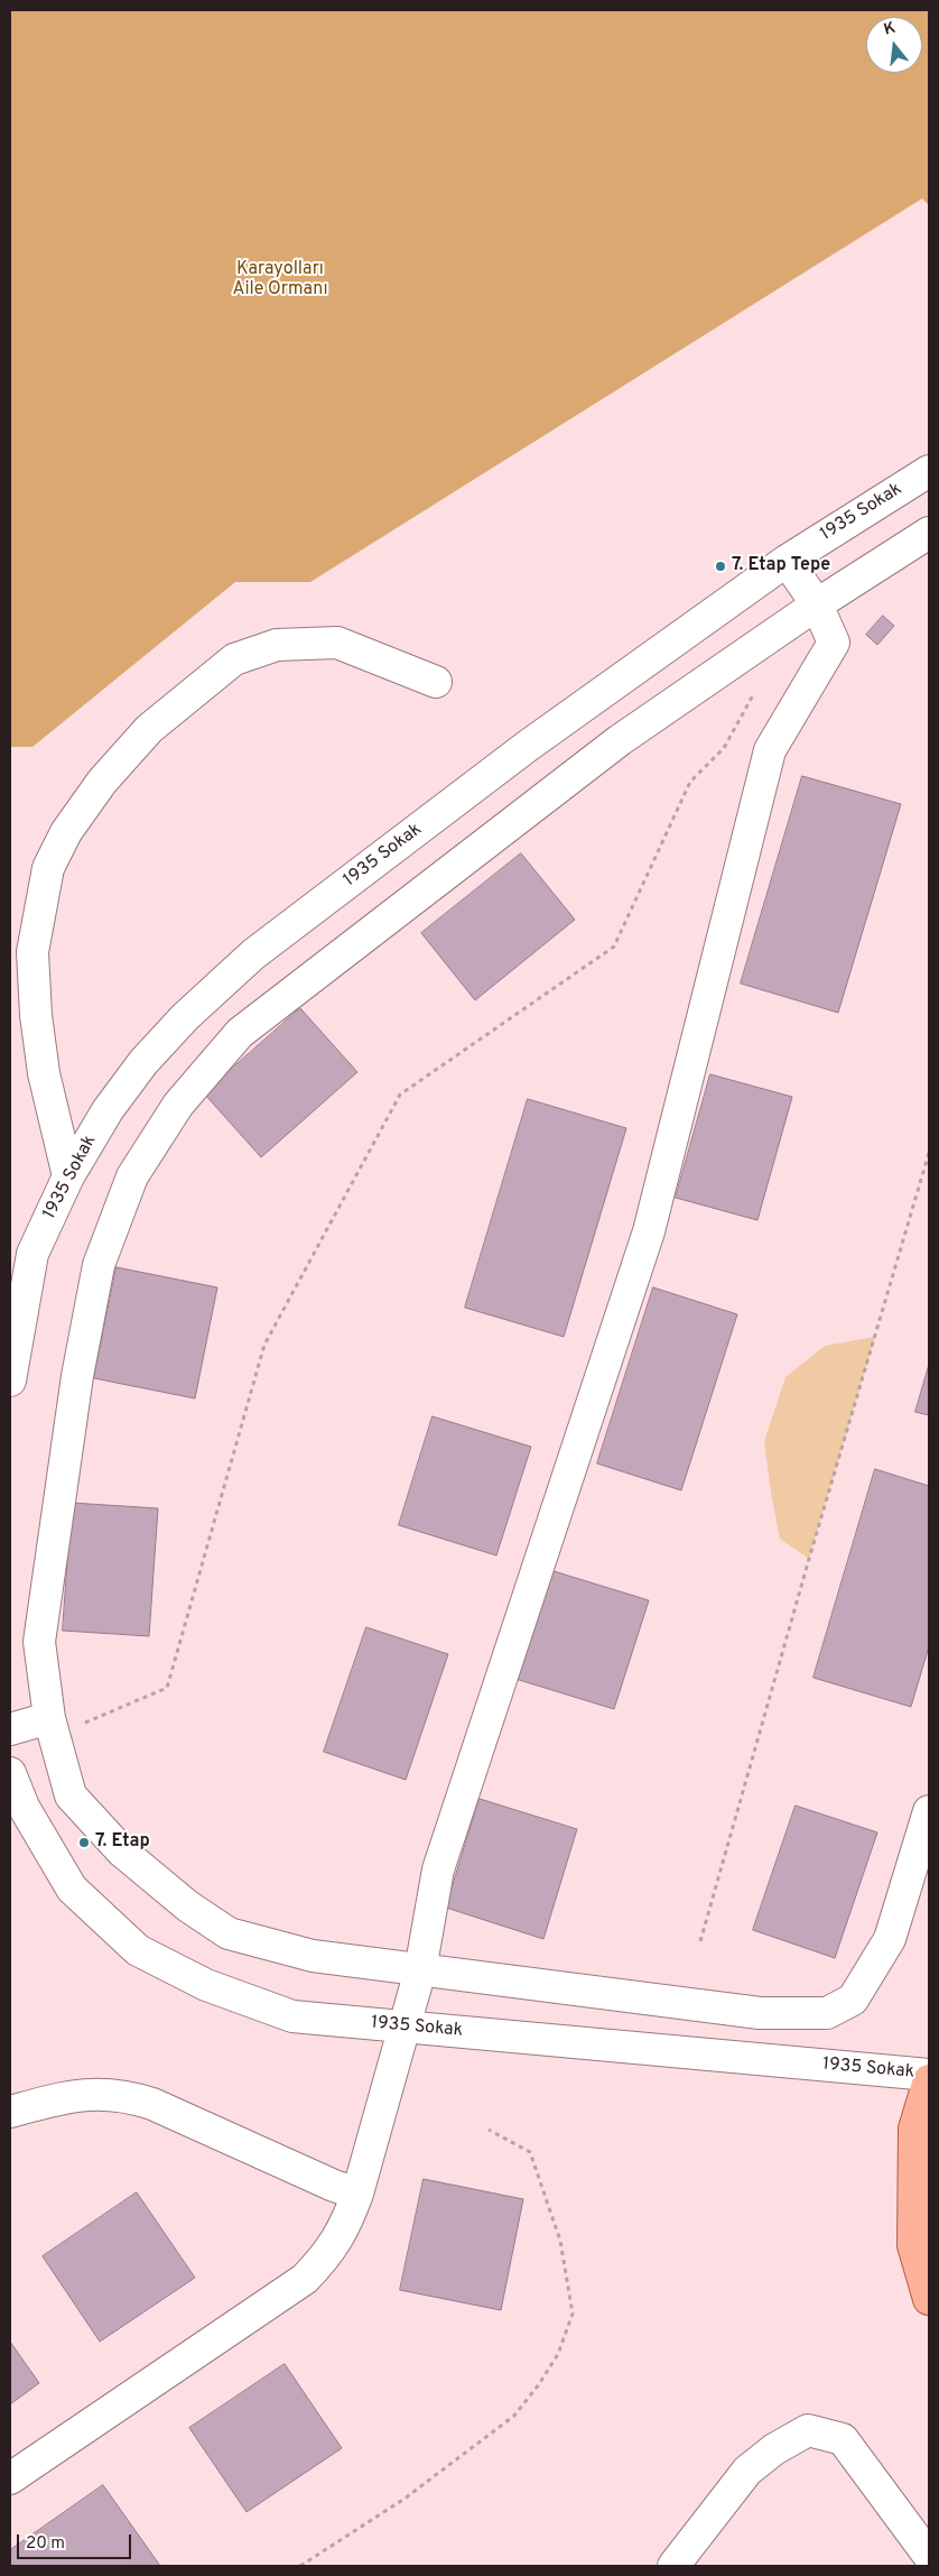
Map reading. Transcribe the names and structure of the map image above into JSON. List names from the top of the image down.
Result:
{
  "streets": {
    "street": ["1935 Sokak"]
  },
  "parks": ["Karayolları Aile Ormanı"],
  "places": ["7. Etap Tepe", "7. Etap"],
  "scale_bar": "20 m",
  "north": "top"
}
